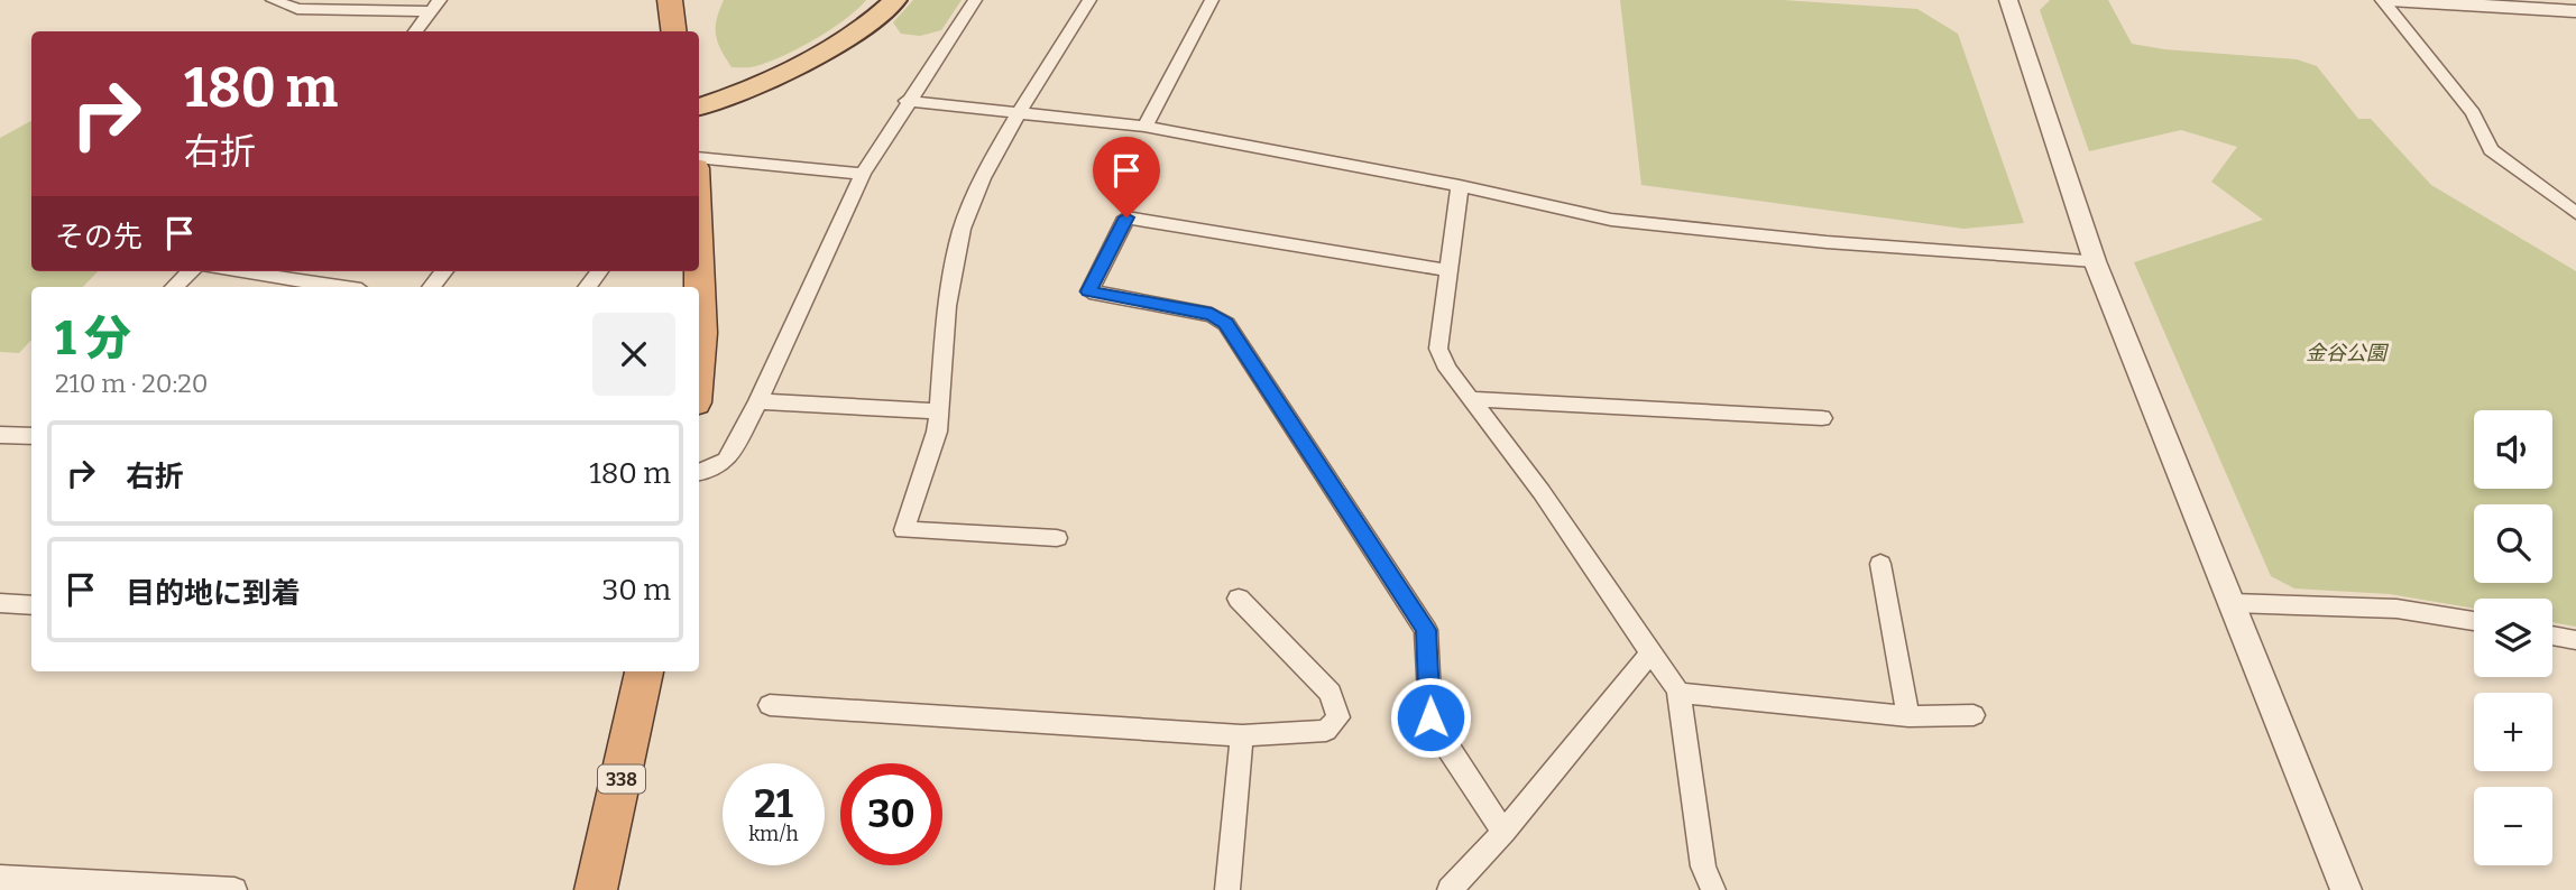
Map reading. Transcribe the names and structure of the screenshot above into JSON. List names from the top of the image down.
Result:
{
  "streets": {
    "highway": ["338"]
  },
  "parks": ["金谷公園"],
  "page": {
    "turn": ["180 m", "右折"],
    "then": "その先",
    "heading": ["1 分", "210 m · 20:20"],
    "map_buttons": ["+", "−"],
    "list": [
      {
        "name": "右折",
        "value": "180 m"
      },
      {
        "name": "目的地に到着",
        "value": "30 m"
      }
    ],
    "speed": "21 km/h",
    "limit": "30"
  }
}
